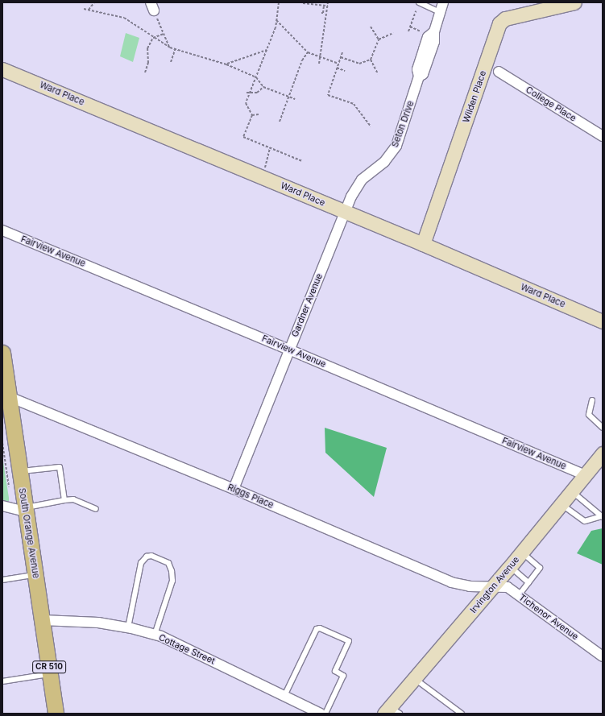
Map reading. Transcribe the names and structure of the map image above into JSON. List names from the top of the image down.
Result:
{
  "streets": {
    "main road": ["South Orange Avenue", "CR 510"],
    "street": [
      "Ward Place",
      "Wilden Place",
      "College Place",
      "Seton Drive",
      "Fairview Avenue",
      "Gardner Avenue",
      "Riggs Place",
      "Irvington Avenue",
      "Tichenor Avenue",
      "Cottage Street"
    ]
  },
  "crossings": [
    ["Ward Place", "Wilden Place"],
    ["Ward Place", "Seton Drive"],
    ["Ward Place", "Gardner Avenue"],
    ["Seton Drive", "Gardner Avenue"],
    ["Fairview Avenue", "Gardner Avenue"],
    ["Fairview Avenue", "Irvington Avenue"],
    ["Gardner Avenue", "Riggs Place"],
    ["Riggs Place", "South Orange Avenue"],
    ["Riggs Place", "Irvington Avenue"],
    ["Riggs Place", "Tichenor Avenue"],
    ["South Orange Avenue", "Cottage Street"],
    ["Irvington Avenue", "Tichenor Avenue"]
  ]
}
